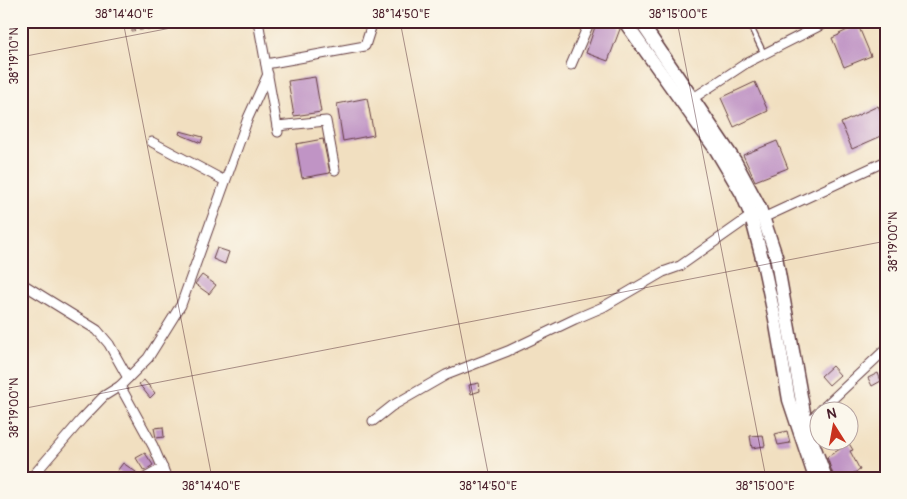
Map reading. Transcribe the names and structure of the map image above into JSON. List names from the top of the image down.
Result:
{
  "north": "top",
  "coordinates": [
    "38°14'40\"E",
    "38°14'50\"E",
    "38°15'00\"E",
    "38°19'10\"N",
    "38°19'00\"N"
  ]
}
